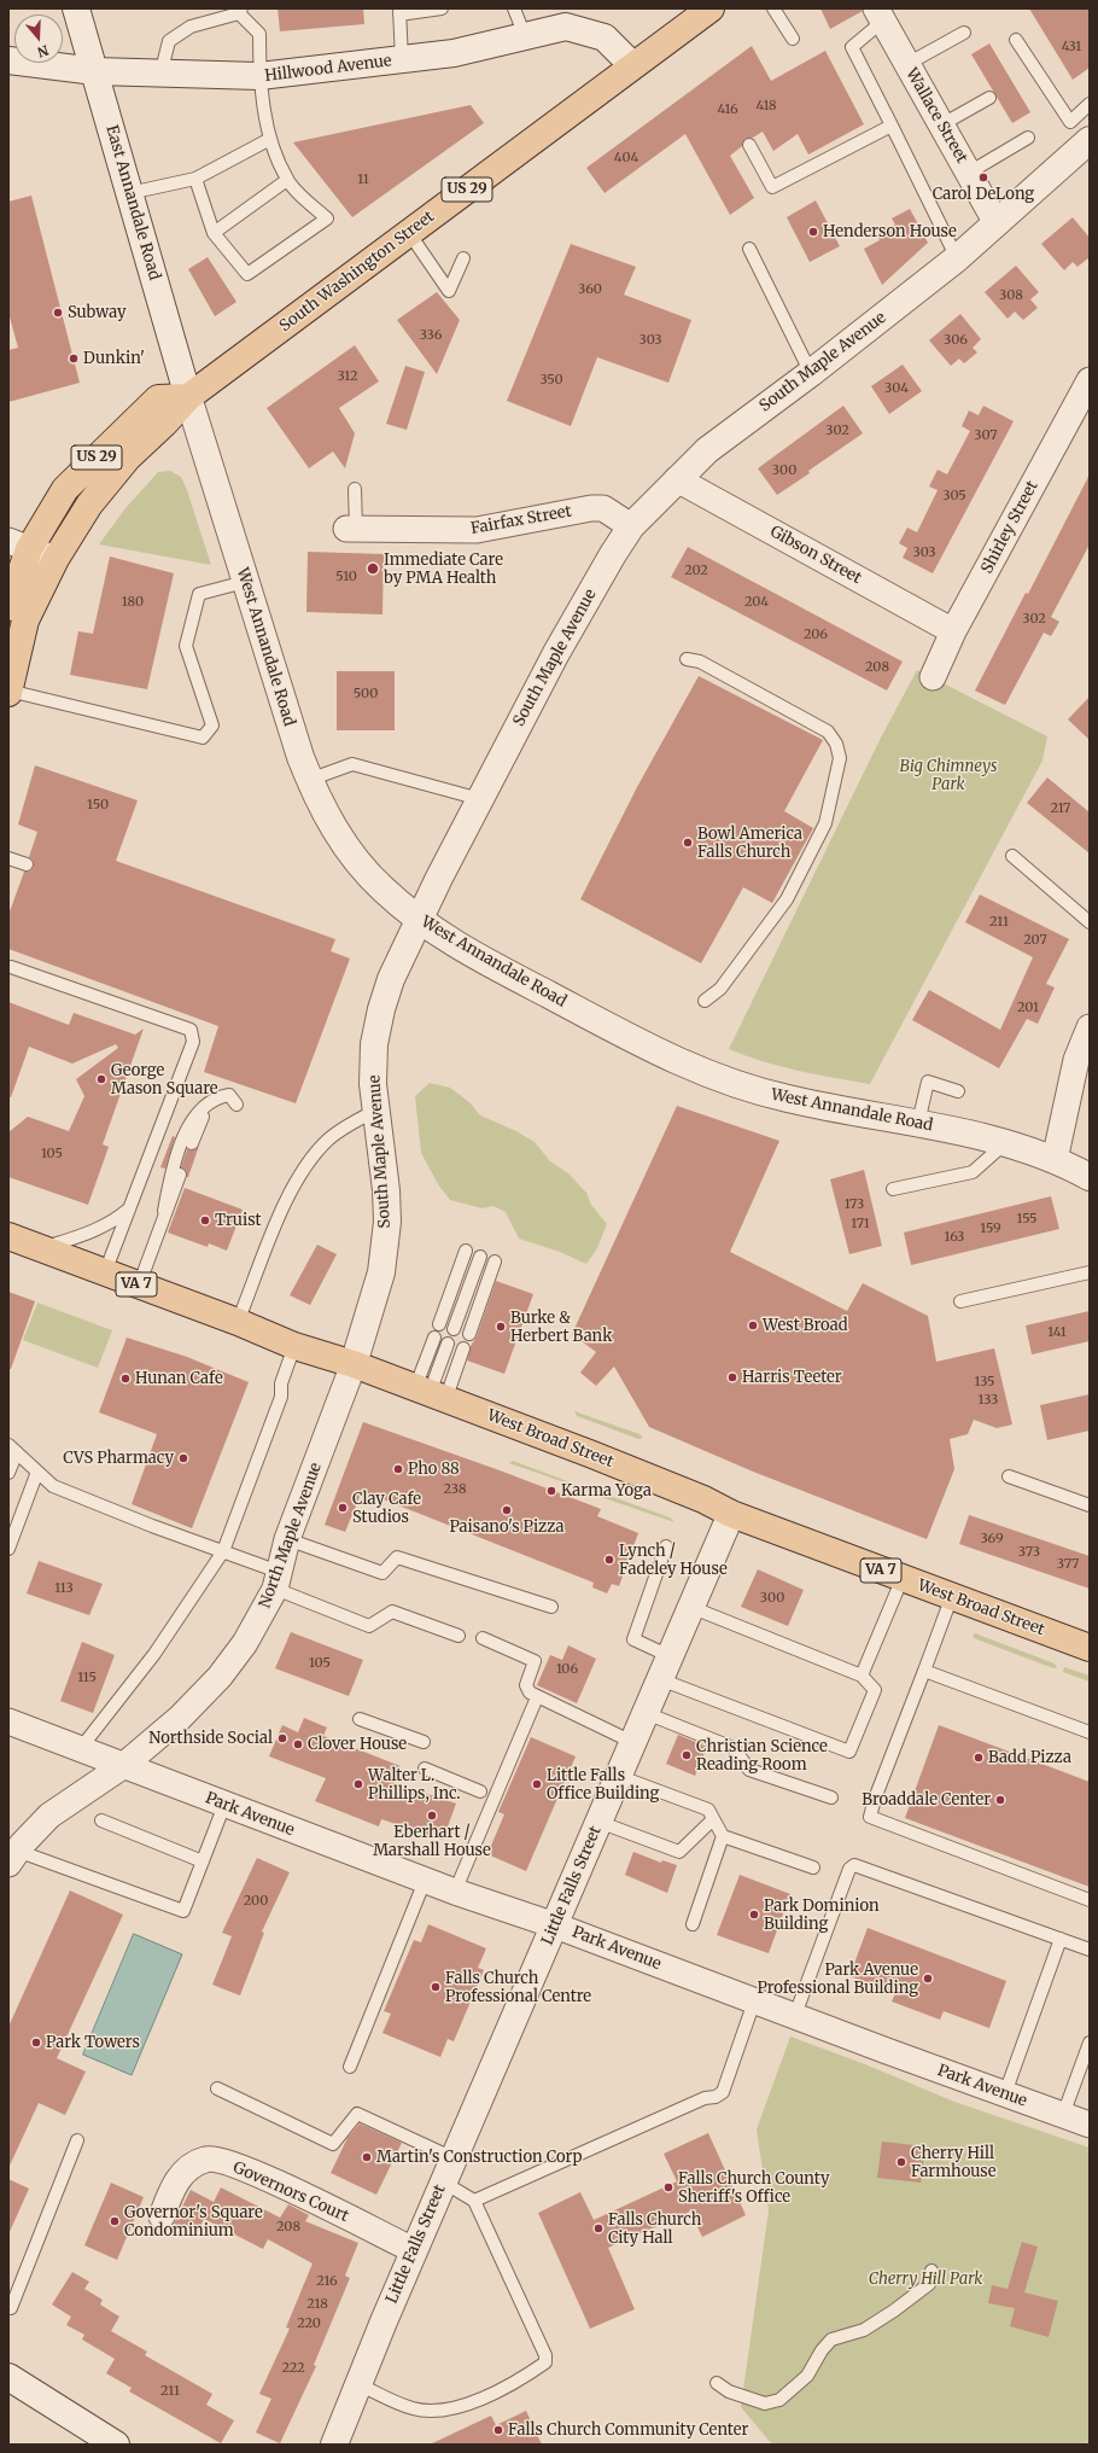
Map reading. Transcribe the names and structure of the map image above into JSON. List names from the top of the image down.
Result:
{
  "streets": {
    "main road": [
      "US 29",
      "South Washington Street",
      "VA 7",
      "West Broad Street"
    ],
    "street": [
      "Hillwood Avenue",
      "Wallace Street",
      "East Annandale Road",
      "South Maple Avenue",
      "Fairfax Street",
      "Shirley Street",
      "Gibson Street",
      "West Annandale Road",
      "North Maple Avenue",
      "Park Avenue",
      "Little Falls Street",
      "Governors Court"
    ]
  },
  "crossings": [
    ["Hillwood Avenue", "East Annandale Road"],
    ["Hillwood Avenue", "South Washington Street"],
    ["Wallace Street", "South Maple Avenue"],
    ["US 29", "East Annandale Road"],
    ["US 29", "South Washington Street"],
    ["US 29", "West Annandale Road"],
    ["East Annandale Road", "South Washington Street"],
    ["East Annandale Road", "West Annandale Road"],
    ["South Washington Street", "West Annandale Road"],
    ["South Maple Avenue", "Fairfax Street"],
    ["South Maple Avenue", "Gibson Street"],
    ["South Maple Avenue", "West Annandale Road"],
    ["South Maple Avenue", "West Broad Street"],
    ["South Maple Avenue", "North Maple Avenue"],
    ["Shirley Street", "Gibson Street"],
    ["West Broad Street", "North Maple Avenue"],
    ["West Broad Street", "Little Falls Street"],
    ["North Maple Avenue", "Park Avenue"],
    ["Park Avenue", "Little Falls Street"],
    ["Little Falls Street", "Governors Court"]
  ],
  "parks": ["Big Chimneys Park", "Cherry Hill Park"],
  "places": [
    "Carol DeLong",
    "Henderson House",
    "Subway",
    "Dunkin'",
    "Immediate Care by PMA Health",
    "Bowl America Falls Church",
    "George Mason Square",
    "Truist",
    "West Broad",
    "Burke & Herbert Bank",
    "Harris Teeter",
    "Hunan Cafe",
    "CVS Pharmacy",
    "Pho 88",
    "Karma Yoga",
    "Clay Cafe Studios",
    "Paisano's Pizza",
    "Lynch / Fadeley House",
    "Northside Social",
    "Clover House",
    "Christian Science Reading Room",
    "Badd Pizza",
    "Walter L. Phillips, Inc.",
    "Little Falls Office Building",
    "Broaddale Center",
    "Eberhart / Marshall House",
    "Park Dominion Building",
    "Park Avenue Professional Building",
    "Falls Church Professional Centre",
    "Park Towers",
    "Martin's Construction Corp",
    "Cherry Hill Farmhouse",
    "Falls Church County Sheriff's Office",
    "Governor's Square Condominium",
    "Falls Church City Hall",
    "Falls Church Community Center"
  ],
  "house_numbers": [
    "431",
    "418",
    "416",
    "404",
    "11",
    "360",
    "308",
    "336",
    "303",
    "306",
    "312",
    "350",
    "304",
    "302",
    "307",
    "300",
    "305",
    "303",
    "202",
    "510",
    "180",
    "204",
    "302",
    "206",
    "208",
    "500",
    "150",
    "217",
    "211",
    "207",
    "201",
    "105",
    "173",
    "155",
    "171",
    "159",
    "163",
    "141",
    "135",
    "133",
    "238",
    "369",
    "373",
    "377",
    "113",
    "300",
    "105",
    "106",
    "115",
    "200",
    "208",
    "216",
    "218",
    "220",
    "222",
    "211"
  ],
  "north": "bottom"
}
